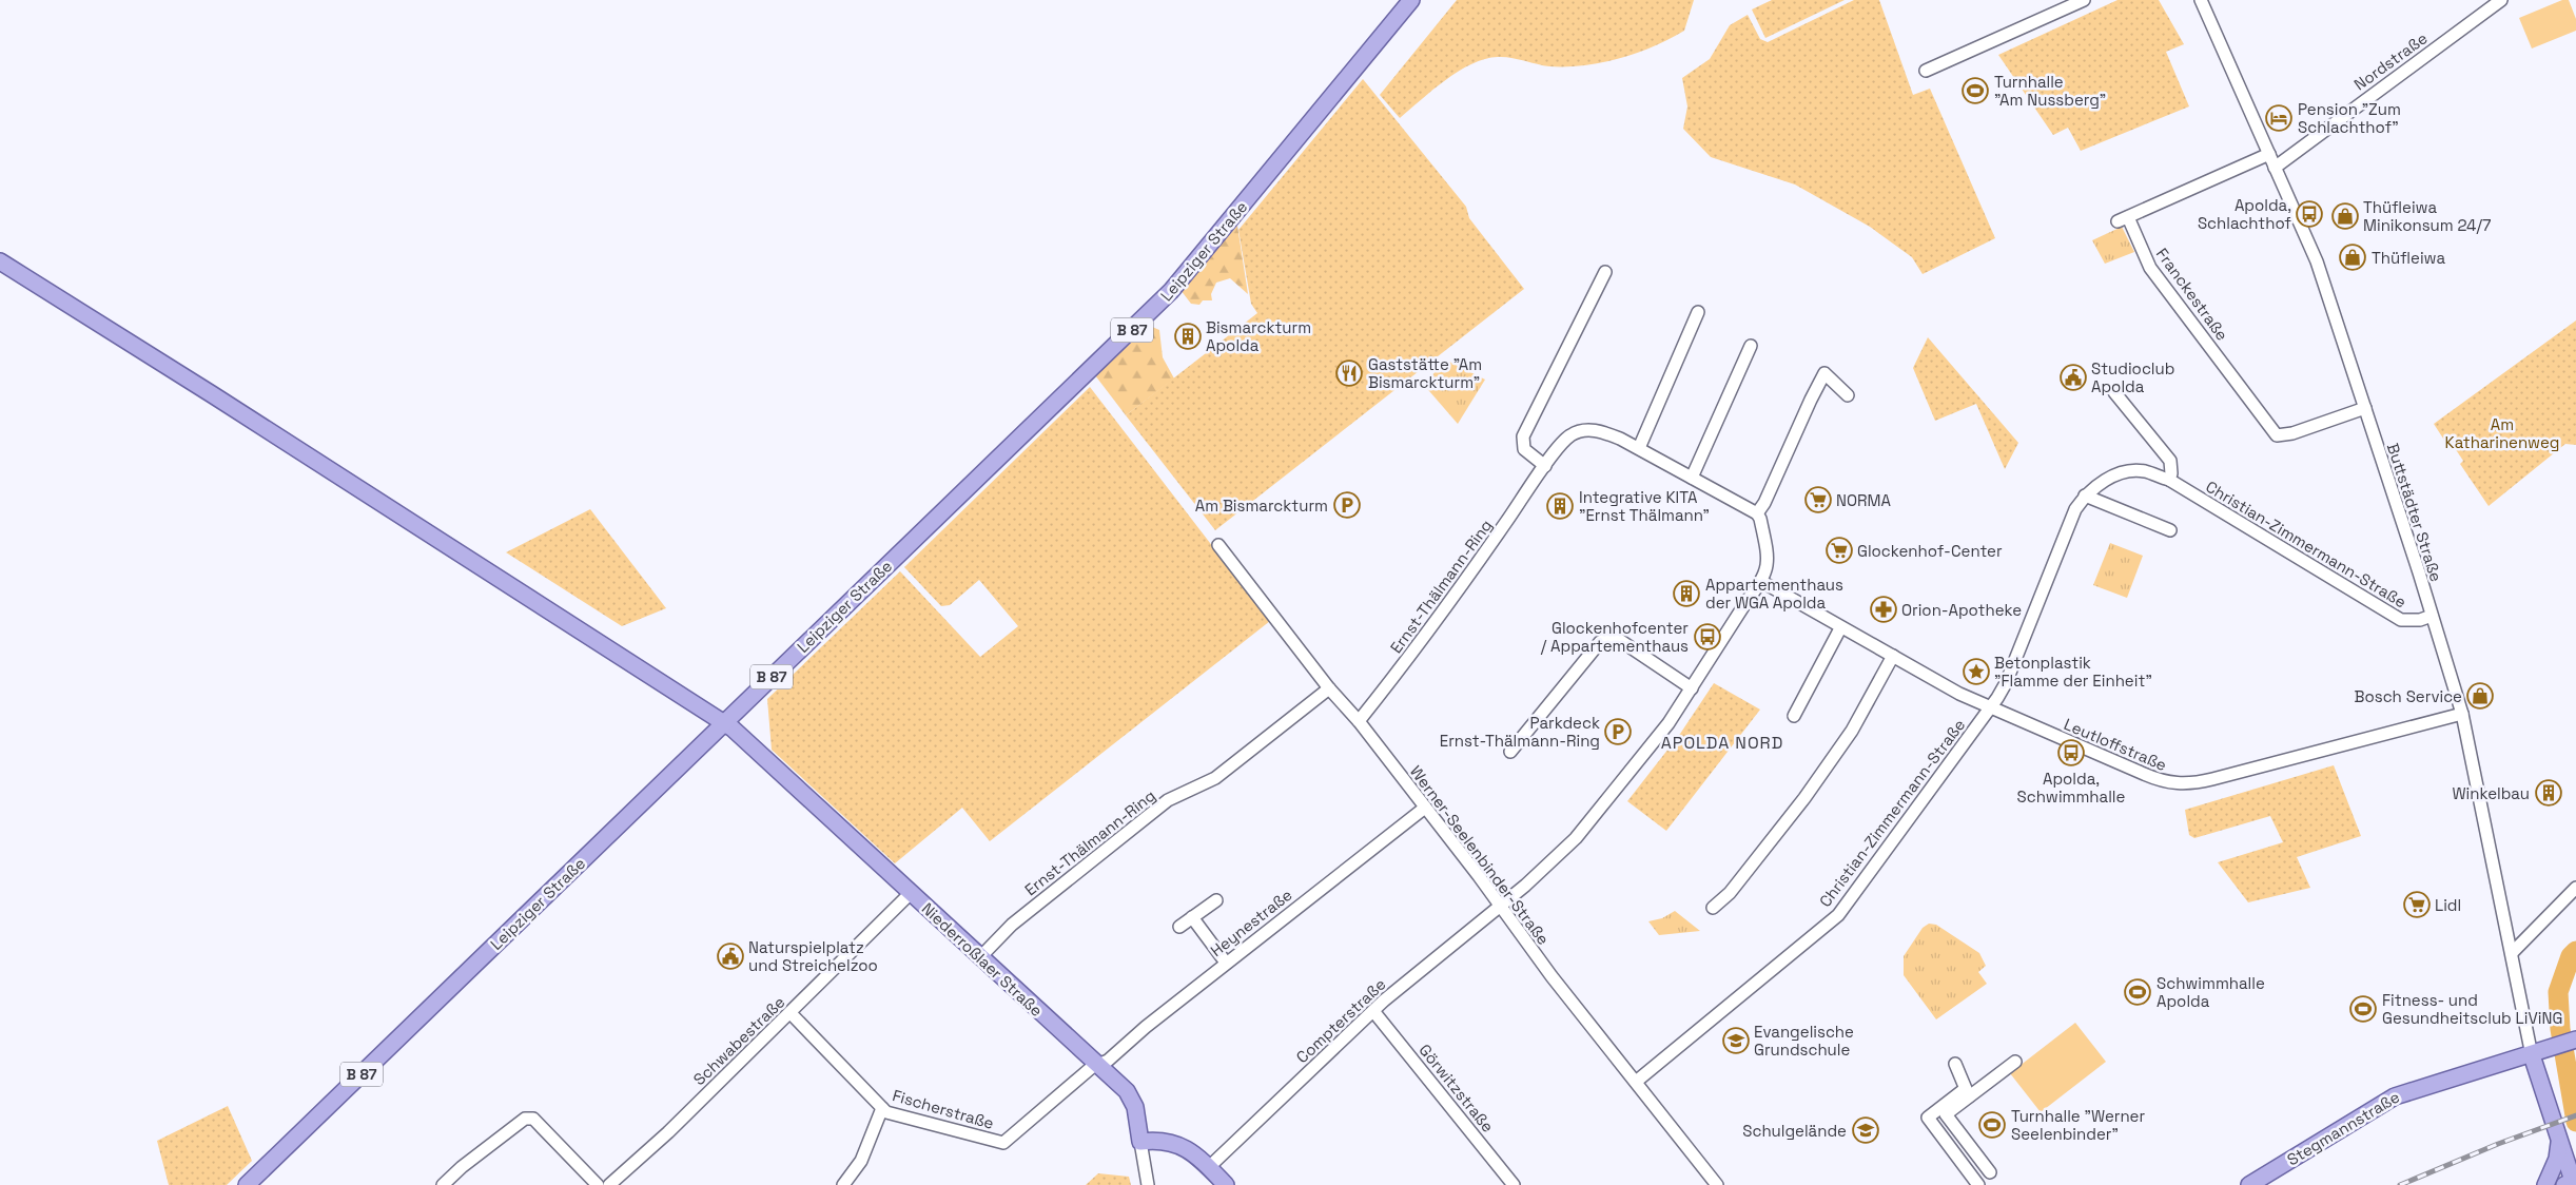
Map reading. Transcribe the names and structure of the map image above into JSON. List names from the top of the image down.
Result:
{
  "streets": {
    "main road": [
      "Leipziger Straße",
      "B 87",
      "Niederroßlaer Straße",
      "Stegmannstraße"
    ],
    "street": [
      "Nordstraße",
      "Franckestraße",
      "Buttstädter Straße",
      "Christian-Zimmermann-Straße",
      "Ernst-Thälmann-Ring",
      "Leutloffstraße",
      "Werner-Seelenbinder-Straße",
      "Heynestraße",
      "Compterstraße",
      "Schwabestraße",
      "Görwitzstraße",
      "Fischerstraße"
    ]
  },
  "crossings": [
    ["Nordstraße", "Buttstädter Straße"],
    ["Leipziger Straße", "Niederroßlaer Straße"],
    ["Franckestraße", "Buttstädter Straße"],
    ["Buttstädter Straße", "Christian-Zimmermann-Straße"],
    ["Buttstädter Straße", "Leutloffstraße"],
    ["Buttstädter Straße", "Stegmannstraße"],
    ["Christian-Zimmermann-Straße", "Leutloffstraße"],
    ["Christian-Zimmermann-Straße", "Werner-Seelenbinder-Straße"],
    ["Ernst-Thälmann-Ring", "Werner-Seelenbinder-Straße"],
    ["Ernst-Thälmann-Ring", "Niederroßlaer Straße"],
    ["Werner-Seelenbinder-Straße", "Heynestraße"],
    ["Werner-Seelenbinder-Straße", "Compterstraße"],
    ["Heynestraße", "Niederroßlaer Straße"],
    ["Heynestraße", "Fischerstraße"],
    ["Niederroßlaer Straße", "Schwabestraße"],
    ["Niederroßlaer Straße", "Fischerstraße"],
    ["Compterstraße", "Görwitzstraße"],
    ["Schwabestraße", "Fischerstraße"]
  ],
  "districts": ["APOLDA NORD"],
  "parks": ["Am Katharinenweg"],
  "places": {
    "sports": [
      "Turnhalle \"Am Nussberg\"",
      "Schwimmhalle Apolda",
      "Fitness- und Gesundheitsclub LiViNG",
      "Turnhalle \"Werner Seelenbinder\""
    ],
    "hotel": ["Pension \"Zum Schlachthof\""],
    "bus stop": ["Apolda, Schlachthof", "Glockenhofcenter / Appartementhaus", "Apolda, Schwimmhalle"],
    "shop": ["Thüfleiwa Minikonsum 24/7", "Thüfleiwa", "Bosch Service"],
    "building": [
      "Bismarckturm Apolda",
      "Integrative KITA \"Ernst Thälmann\"",
      "Appartementhaus der WGA Apolda",
      "Winkelbau"
    ],
    "restaurant": ["Gaststätte \"Am Bismarckturm\""],
    "public building": ["Studioclub Apolda", "Naturspielplatz und Streichelzoo"],
    "supermarket": ["NORMA", "Glockenhof-Center", "Lidl"],
    "parking": ["Am Bismarckturm", "Parkdeck Ernst-Thälmann-Ring"],
    "pharmacy": ["Orion-Apotheke"],
    "place": ["Betonplastik \"Flamme der Einheit\""],
    "school or university": ["Evangelische Grundschule", "Schulgelände"]
  }
}
